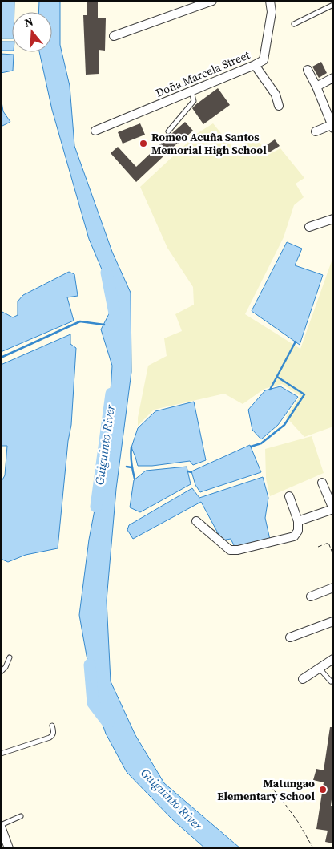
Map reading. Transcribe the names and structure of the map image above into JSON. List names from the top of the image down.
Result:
{
  "streets": {
    "street": ["Doña Marcela Street"]
  },
  "water": ["Guiguinto River"],
  "places": ["Romeo Acuña Santos Memorial High School", "Matungao Elementary School"],
  "north": "top"
}
